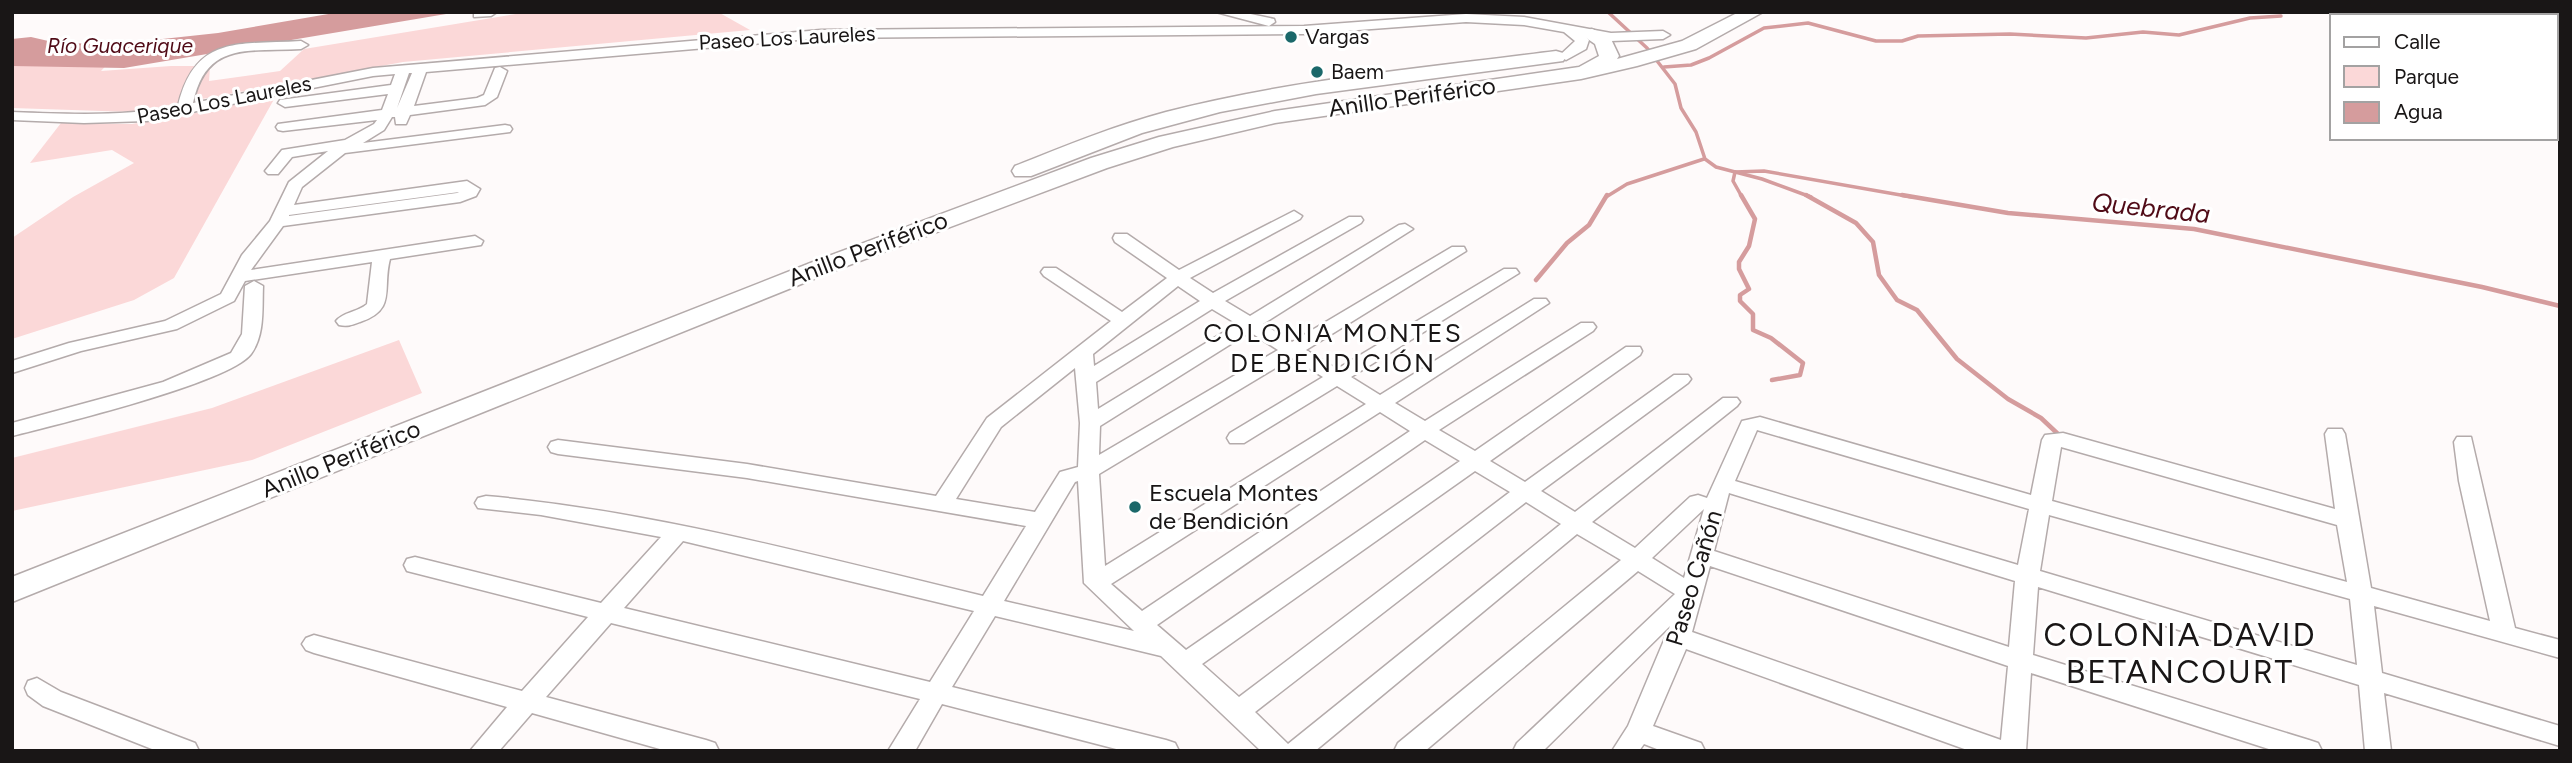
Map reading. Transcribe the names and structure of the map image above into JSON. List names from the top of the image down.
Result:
{
  "streets": {
    "highway": ["Anillo Periférico"],
    "street": ["Paseo Los Laureles", "Paseo Cañón"]
  },
  "crossings": [
    ["Paseo Los Laureles", "Anillo Periférico"]
  ],
  "districts": ["COLONIA MONTES DE BENDICIÓN", "COLONIA DAVID BETANCOURT"],
  "water": ["Río Guacerique", "Quebrada"],
  "places": ["Vargas", "Baem", "Escuela Montes de Bendición"],
  "legend": ["Calle", "Parque", "Agua"]
}
